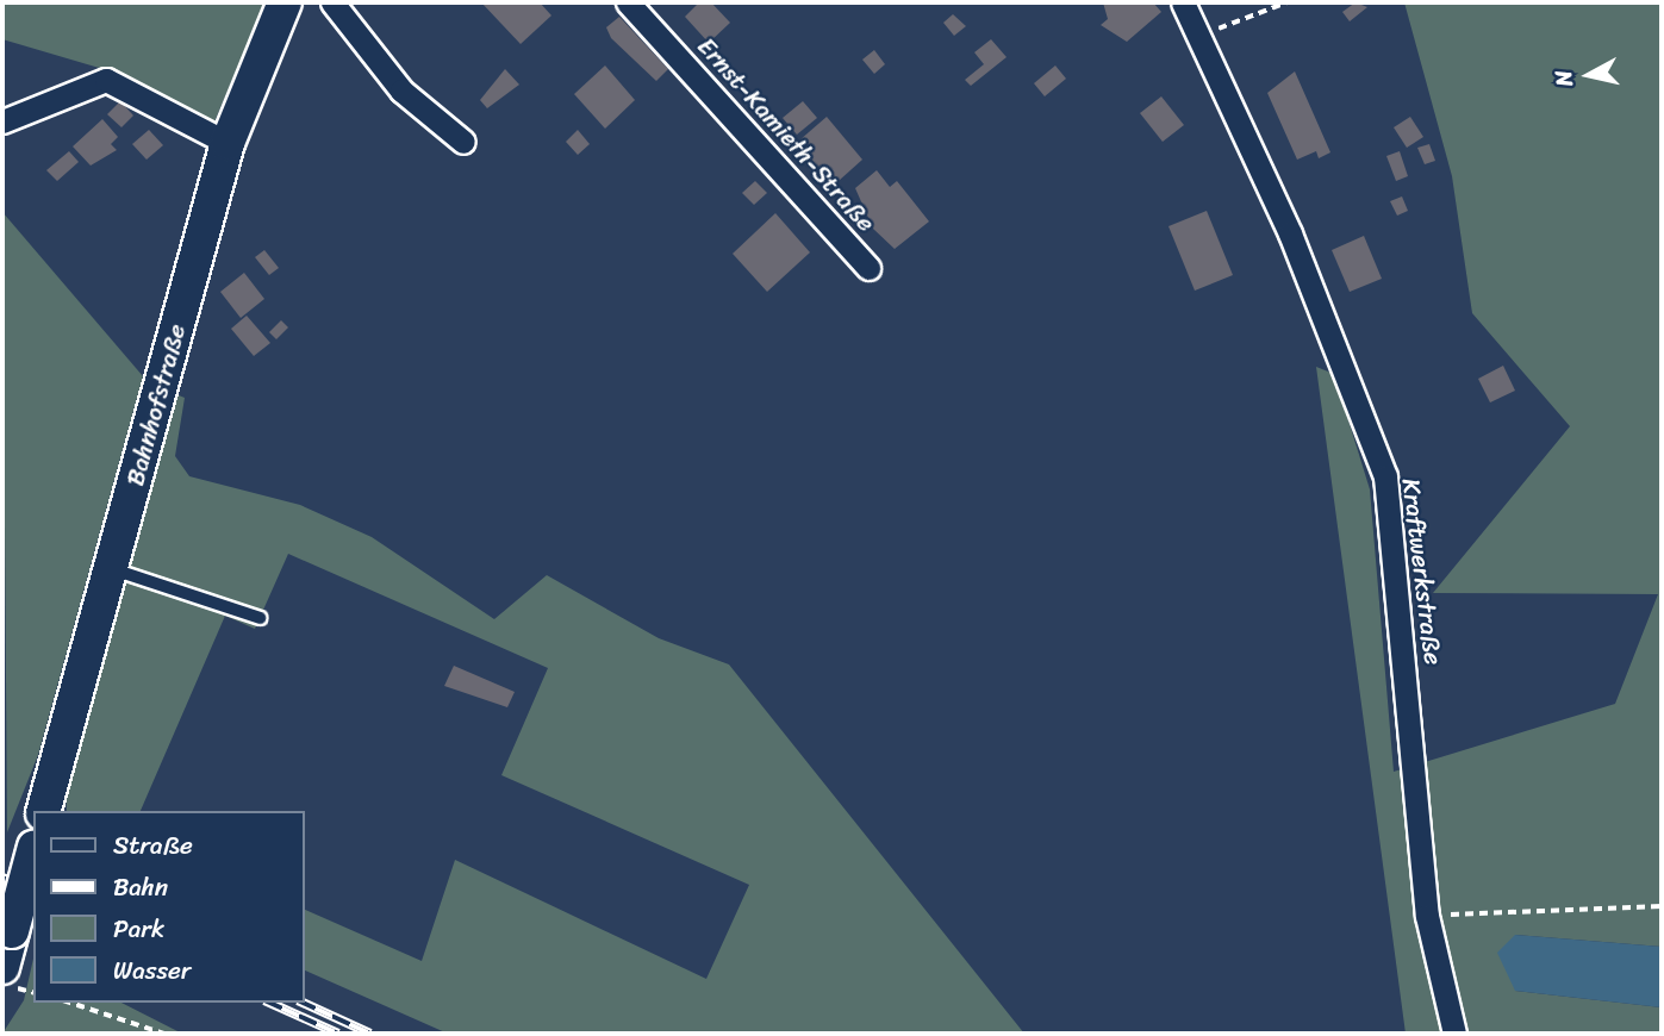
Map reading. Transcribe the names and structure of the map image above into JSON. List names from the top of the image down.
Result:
{
  "streets": {
    "main road": ["Bahnhofstraße"],
    "street": ["Ernst-Kamieth-Straße", "Kraftwerkstraße"]
  },
  "legend": [
    "Straße",
    "Bahn",
    "Park",
    "Wasser"
  ],
  "north": "left"
}
